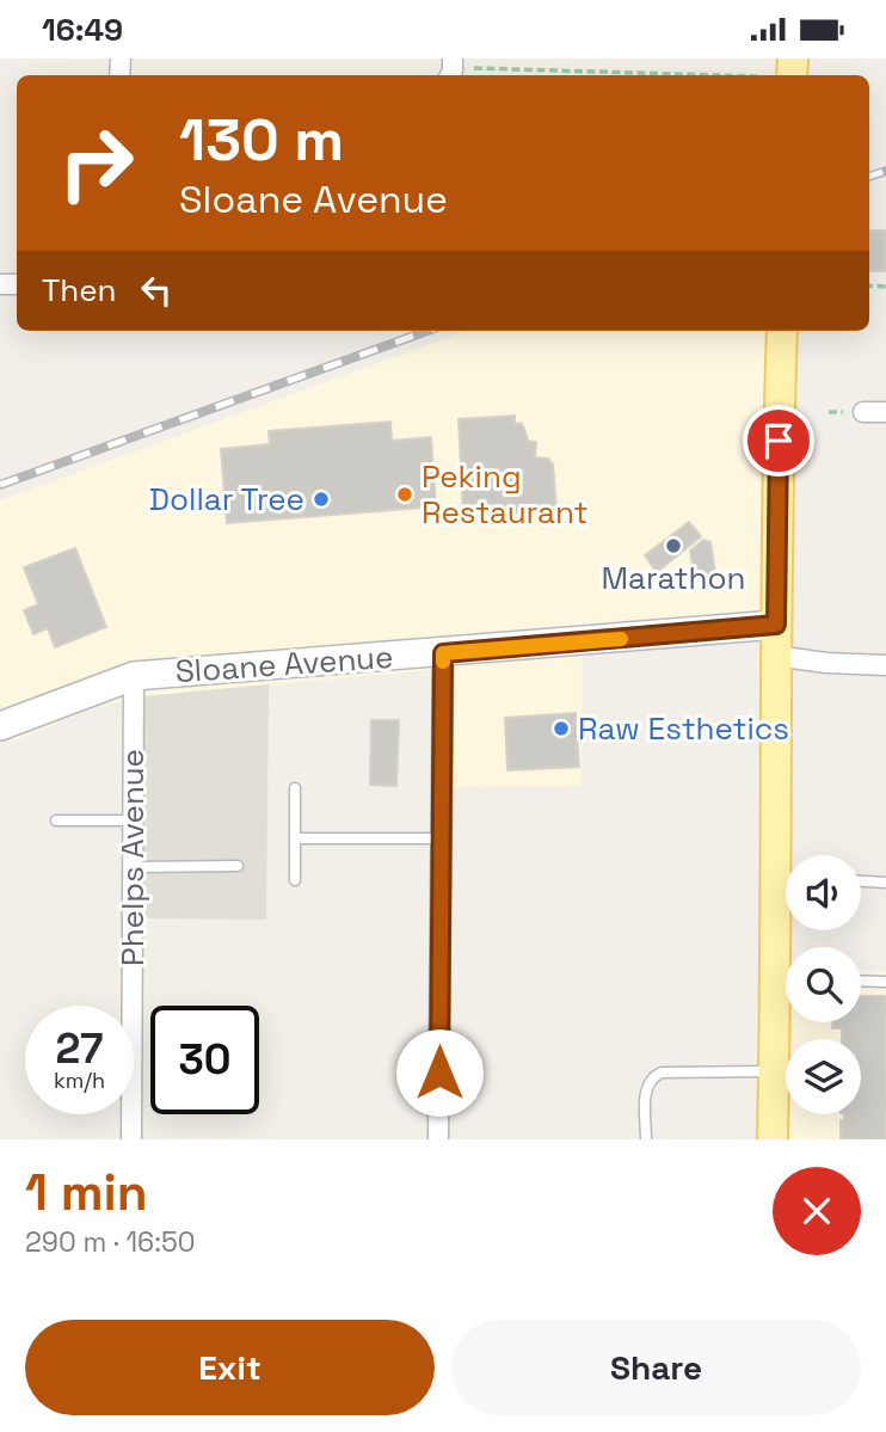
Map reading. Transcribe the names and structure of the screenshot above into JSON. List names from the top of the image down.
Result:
{
  "streets": {
    "main road": ["Sloane Avenue"],
    "street": ["Phelps Avenue"]
  },
  "crossings": [
    ["Sloane Avenue", "Phelps Avenue"]
  ],
  "places": [
    "Peking Restaurant",
    "Dollar Tree",
    "Marathon",
    "Raw Esthetics"
  ],
  "page": {
    "status": "16:49",
    "turn": ["130 m", "Sloane Avenue"],
    "then": "Then",
    "speed": "27 km/h",
    "limit": "30",
    "heading": ["1 min", "290 m · 16:50"],
    "buttons": ["Exit", "Share"]
  }
}
